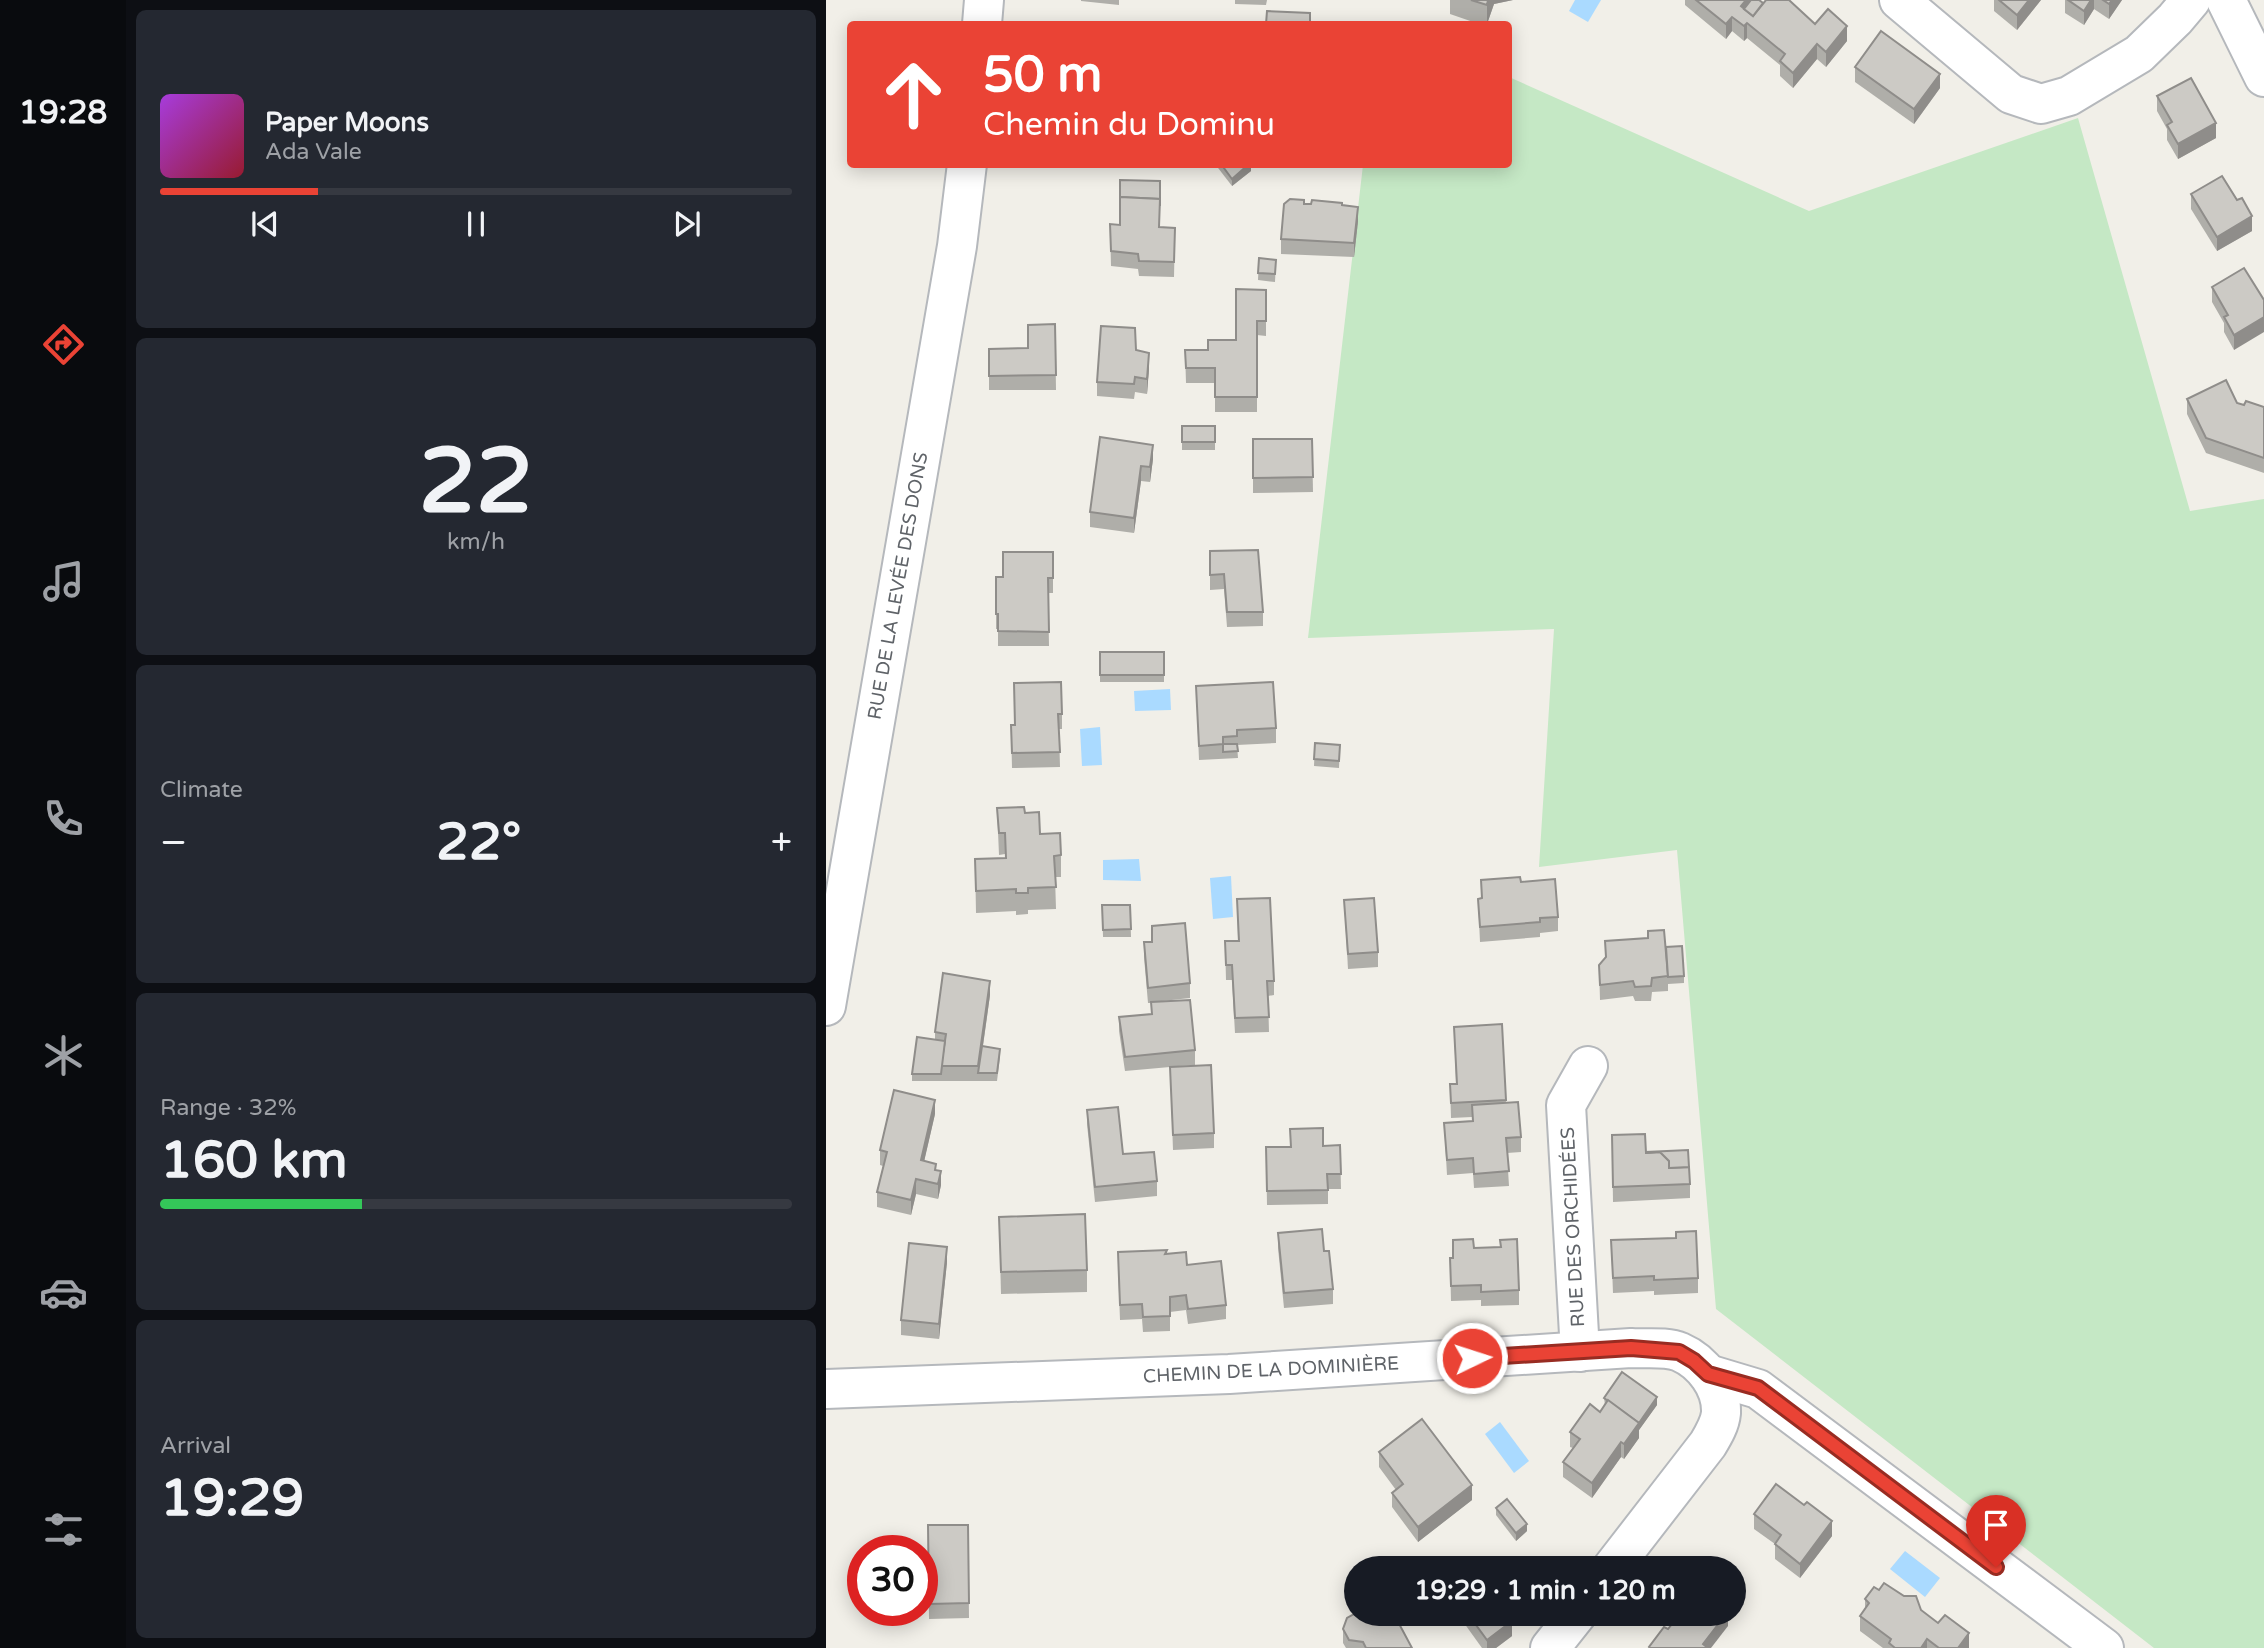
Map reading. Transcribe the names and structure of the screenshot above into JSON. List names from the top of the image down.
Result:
{
  "streets": {
    "street": ["RUE DE LA LEVÉE DES DONS", "RUE DES ORCHIDÉES", "CHEMIN DE LA DOMINIÈRE"]
  },
  "crossings": [
    ["RUE DES ORCHIDÉES", "CHEMIN DE LA DOMINIÈRE"]
  ],
  "page": {
    "tabs": "19:28",
    "turn": ["50 m", "Chemin du Dominu"],
    "song": ["Paper Moons", "Ada Vale"],
    "tile": [
      ["22", "km/h"],
      "Climate",
      ["Range · 32%", "160 km"],
      ["Arrival", "19:29"]
    ],
    "heat": ["−", "22°", "+"],
    "limit": "30",
    "trip": "19:29 · 1 min · 120 m"
  }
}
